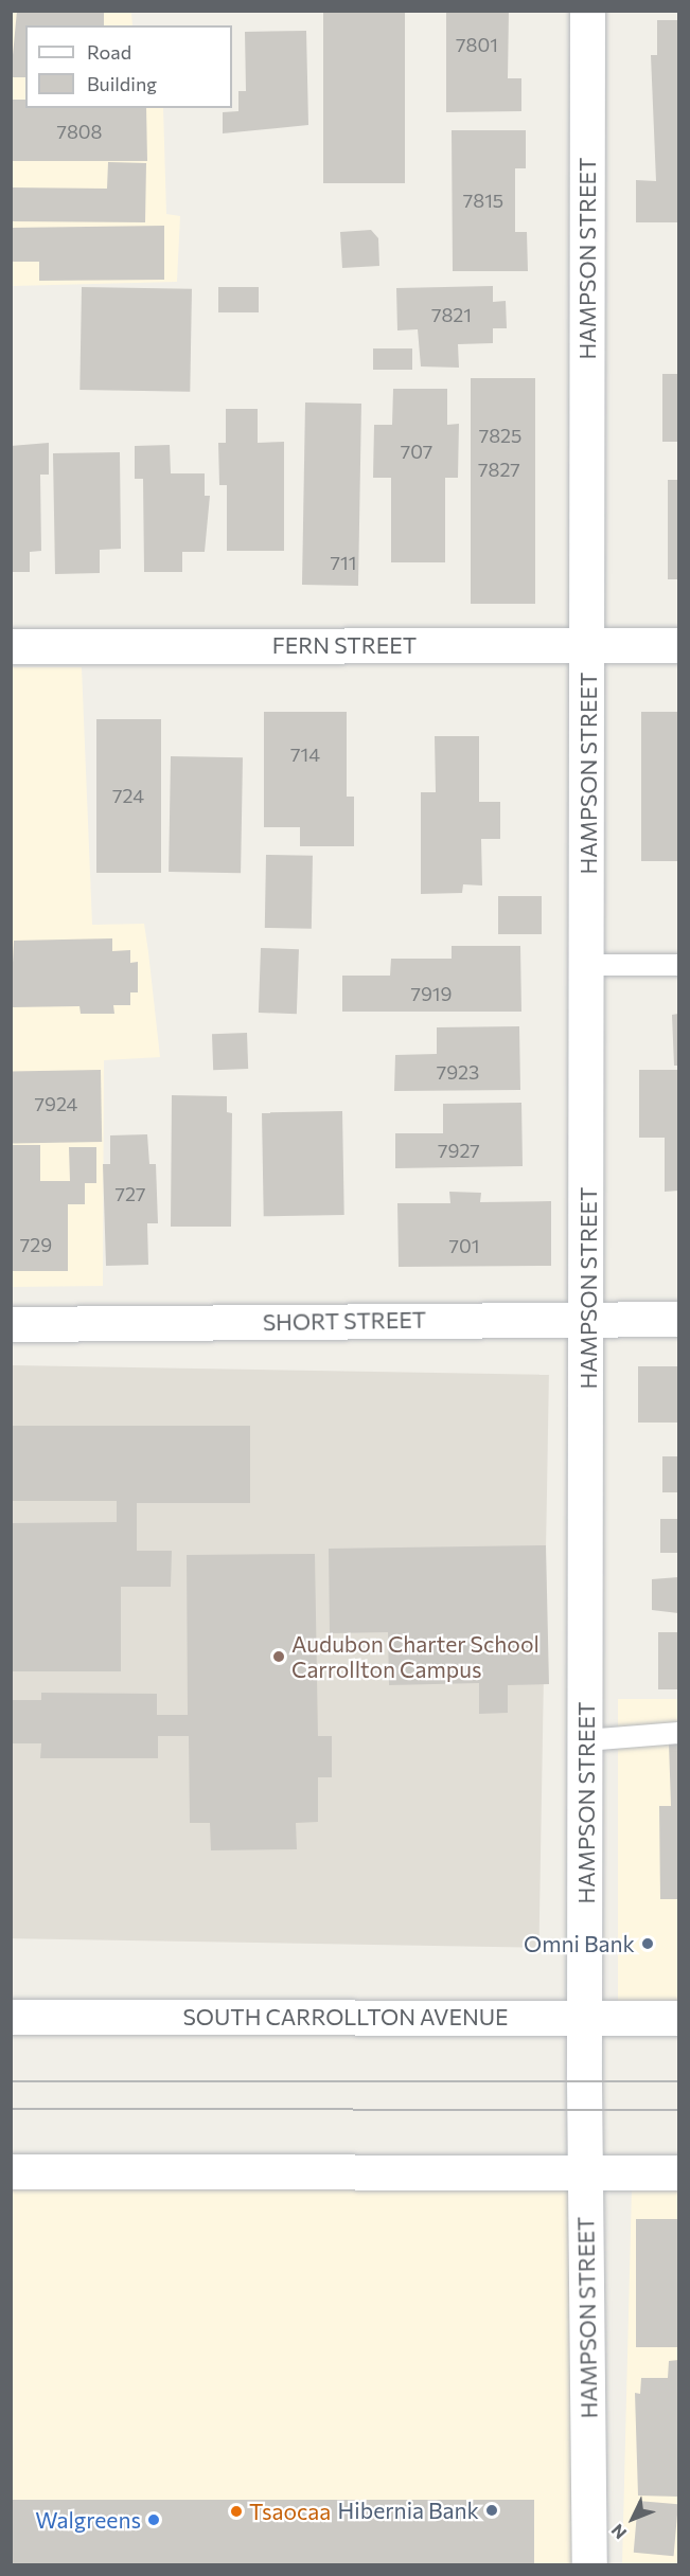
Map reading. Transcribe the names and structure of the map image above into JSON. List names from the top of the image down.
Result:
{
  "streets": {
    "street": [
      "HAMPSON STREET",
      "FERN STREET",
      "SHORT STREET",
      "SOUTH CARROLLTON AVENUE"
    ]
  },
  "crossings": [
    ["HAMPSON STREET", "FERN STREET"],
    ["HAMPSON STREET", "SHORT STREET"],
    ["HAMPSON STREET", "SOUTH CARROLLTON AVENUE"]
  ],
  "places": [
    "Audubon Charter School Carrollton Campus",
    "Omni Bank",
    "Hibernia Bank",
    "Tsaocaa",
    "Walgreens"
  ],
  "house_numbers": [
    "7801",
    "7808",
    "7815",
    "7821",
    "7825",
    "707",
    "7827",
    "711",
    "714",
    "724",
    "7919",
    "7923",
    "7924",
    "7927",
    "727",
    "729",
    "701"
  ],
  "legend": ["Road", "Building"],
  "north": "bottom left"
}
